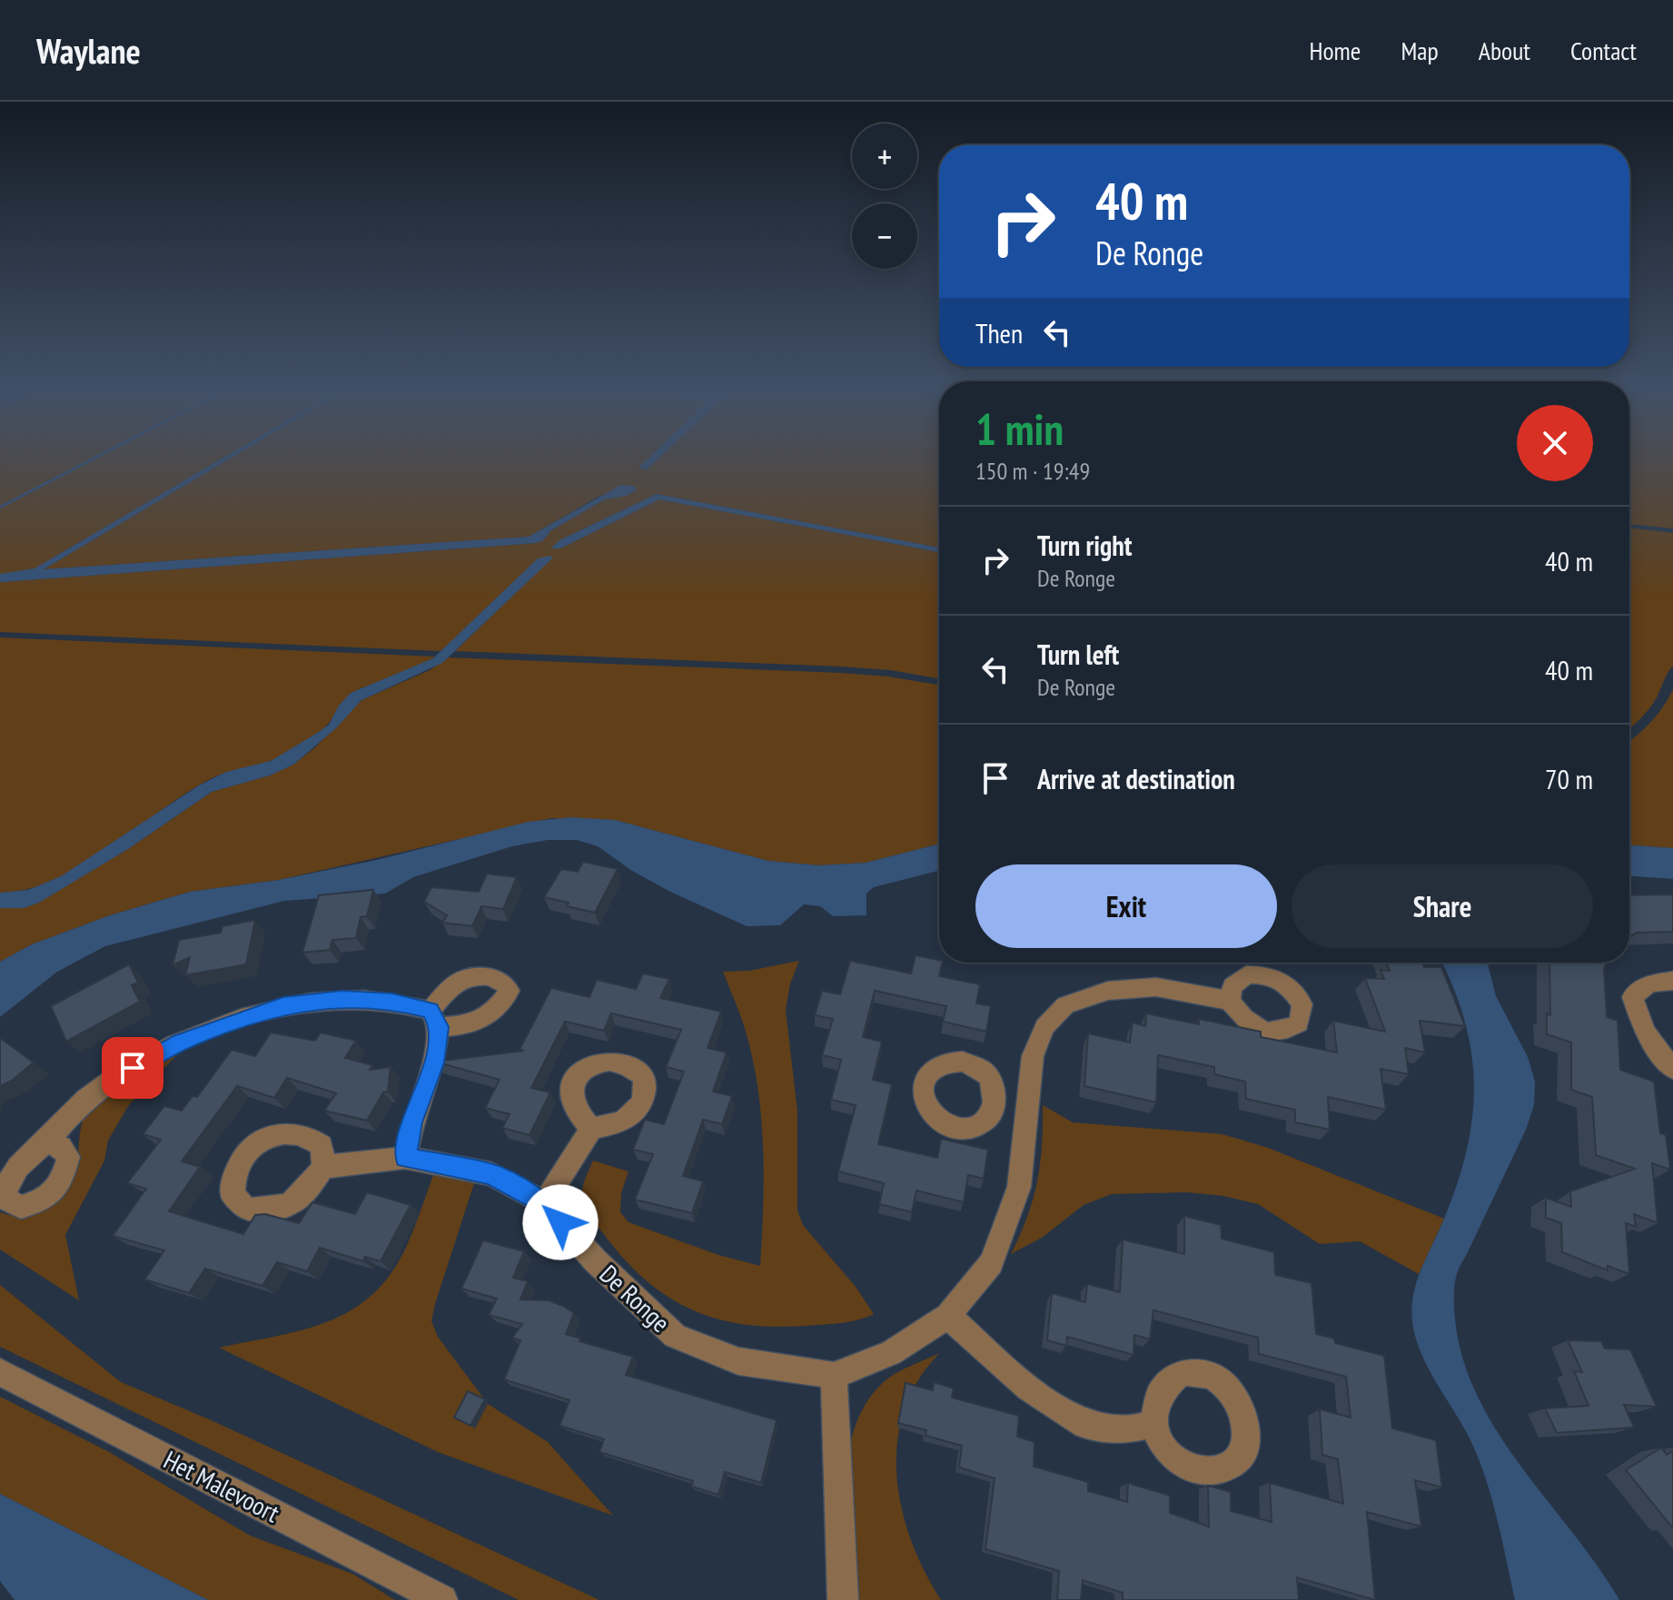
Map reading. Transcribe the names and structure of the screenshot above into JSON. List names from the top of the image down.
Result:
{
  "streets": {
    "street": ["De Ronge", "Het Malevoort"]
  },
  "page": {
    "header": "Waylane",
    "nav": [
      "Home",
      "Map",
      "About",
      "Contact"
    ],
    "map_buttons": ["+", "−"],
    "turn": ["40 m", "De Ronge"],
    "then": "Then",
    "heading": ["1 min", "150 m · 19:49"],
    "list": [
      {
        "name": "Turn right",
        "note": "De Ronge",
        "value": "40 m"
      },
      {
        "name": "Turn left",
        "note": "De Ronge",
        "value": "40 m"
      },
      {
        "name": "Arrive at destination",
        "value": "70 m"
      }
    ],
    "buttons": ["Exit", "Share"]
  }
}
